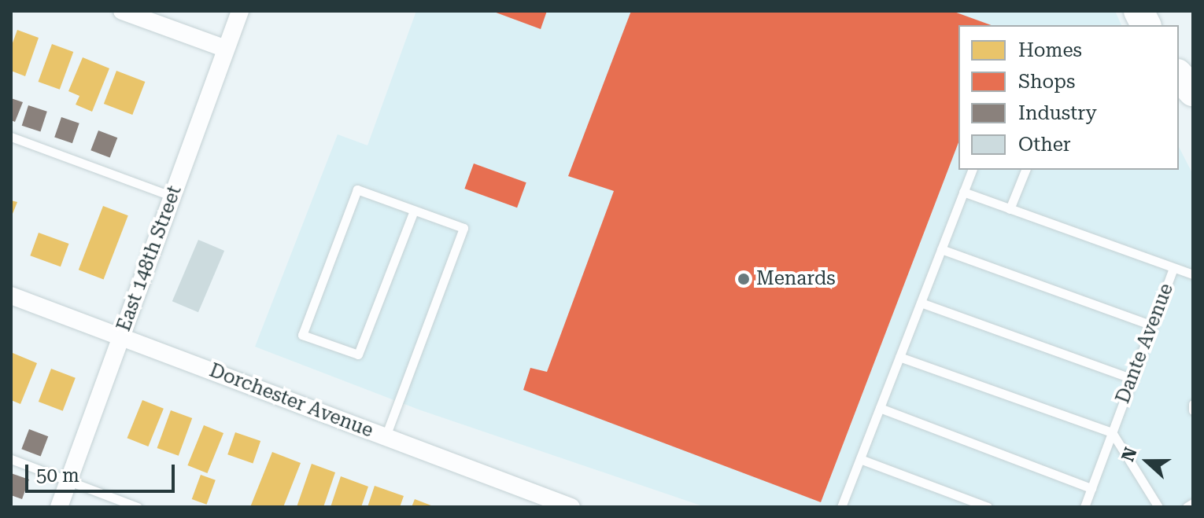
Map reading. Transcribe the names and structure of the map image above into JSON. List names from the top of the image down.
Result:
{
  "streets": {
    "street": ["East 148th Street", "Dorchester Avenue"],
    "lane": ["Dante Avenue"]
  },
  "crossings": [
    ["East 148th Street", "Dorchester Avenue"]
  ],
  "places": ["Menards"],
  "legend": [
    "Homes",
    "Shops",
    "Industry",
    "Other"
  ],
  "scale_bar": "50 m",
  "north": "left"
}
